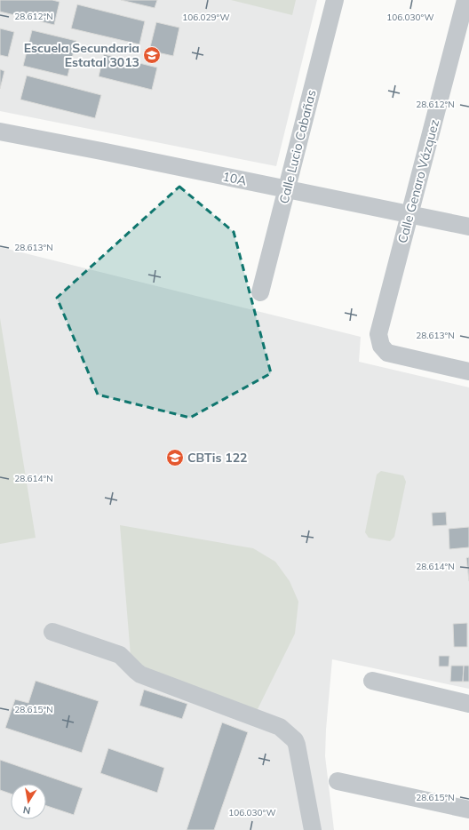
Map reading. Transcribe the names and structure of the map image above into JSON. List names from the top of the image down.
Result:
{
  "streets": {
    "street": ["Calle Lucio Cabañas", "10A", "Calle Genaro Vázquez"]
  },
  "crossings": [
    ["Calle Lucio Cabañas", "10A"],
    ["10A", "Calle Genaro Vázquez"]
  ],
  "places": {
    "school or university": ["Escuela Secundaria Estatal 3013", "CBTis 122"]
  },
  "north": "bottom",
  "coordinates": [
    "28.612°N",
    "106.029°W",
    "106.030°W",
    "28.613°N",
    "28.614°N",
    "28.615°N"
  ]
}
